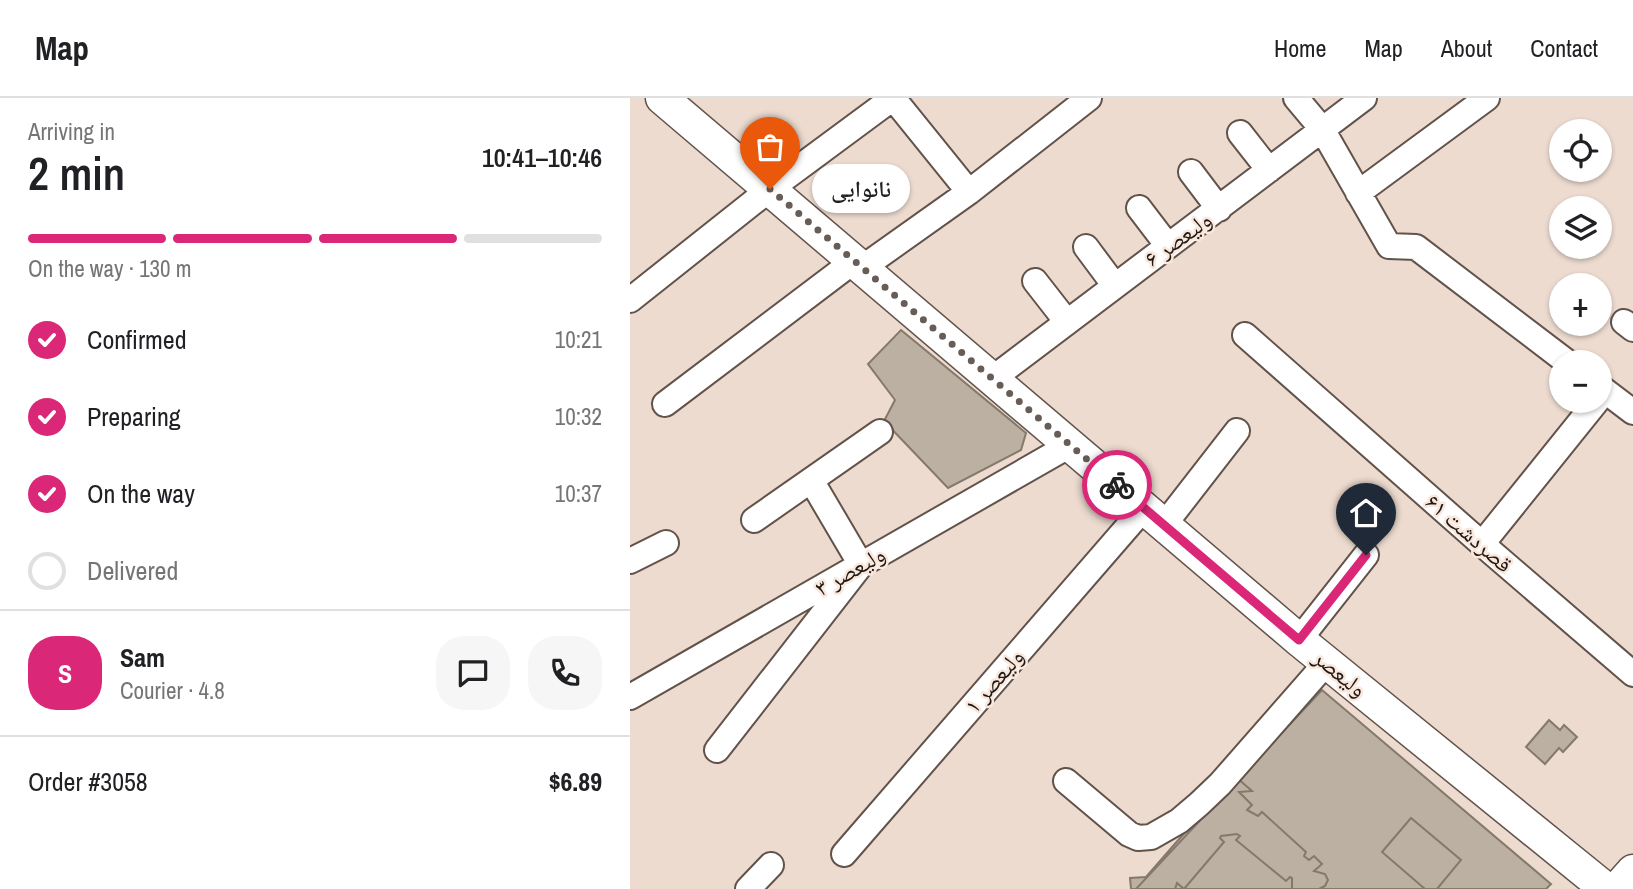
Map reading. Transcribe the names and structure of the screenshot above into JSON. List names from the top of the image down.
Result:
{
  "streets": {
    "main road": ["ولیعصر"],
    "street": [
      "۶ ولیعصر",
      "۶۱ قصردشت",
      "۳ ولیعصر",
      "۱ ولیعصر"
    ]
  },
  "crossings": [
    ["۶ ولیعصر", "ولیعصر"],
    ["۳ ولیعصر", "ولیعصر"],
    ["ولیعصر", "۱ ولیعصر"]
  ],
  "places": ["نانوایی"],
  "page": {
    "header": "Map",
    "nav": [
      "Home",
      "Map",
      "About",
      "Contact"
    ],
    "heading": ["2 min", "Arriving in", "10:41–10:46"],
    "panel": [
      "Sam",
      "Courier · 4.8",
      "Order #3058",
      "$6.89"
    ],
    "map_buttons": ["+", "−"],
    "bubble": "نانوایی",
    "bar": "On the way · 130 m",
    "list": [
      ["Confirmed", "10:21"],
      ["Preparing", "10:32"],
      ["On the way", "10:37"],
      "Delivered"
    ],
    "round": "S"
  }
}
